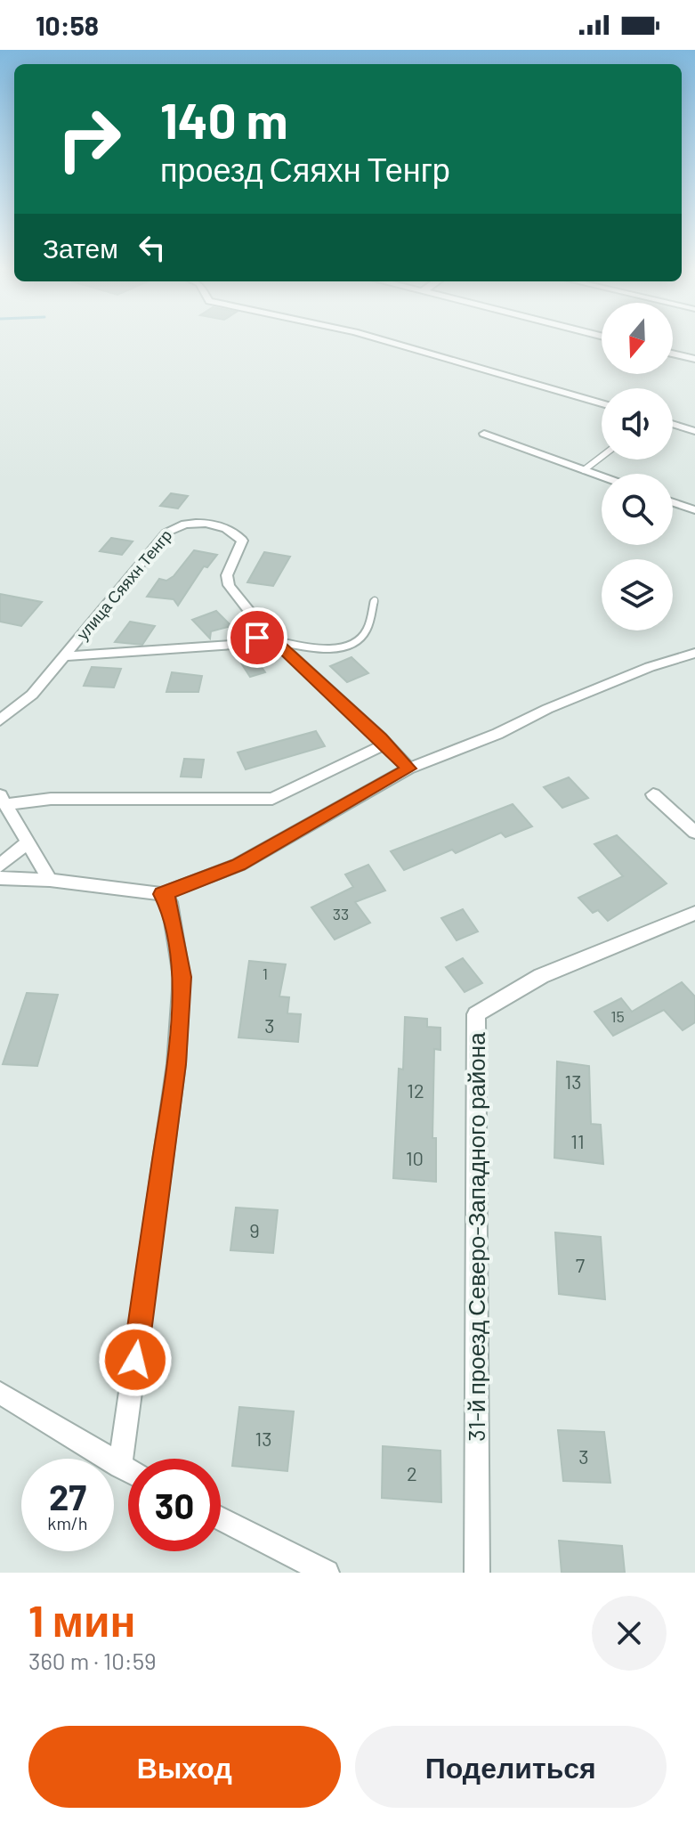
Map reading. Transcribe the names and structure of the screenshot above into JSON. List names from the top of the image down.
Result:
{
  "streets": {
    "street": ["улица Сяяхн Тенгр", "31-й проезд Северо-Западного района"]
  },
  "house_numbers": [
    "33",
    "1",
    "15",
    "3",
    "13",
    "12",
    "11",
    "10",
    "9",
    "7",
    "13",
    "3",
    "2"
  ],
  "north": "bottom",
  "page": {
    "status": "10:58",
    "turn": ["140 m", "проезд Сяяхн Тенгр"],
    "then": "Затем",
    "speed": "27 km/h",
    "limit": "30",
    "heading": ["1 мин", "360 m · 10:59"],
    "buttons": ["Выход", "Поделиться"]
  }
}
